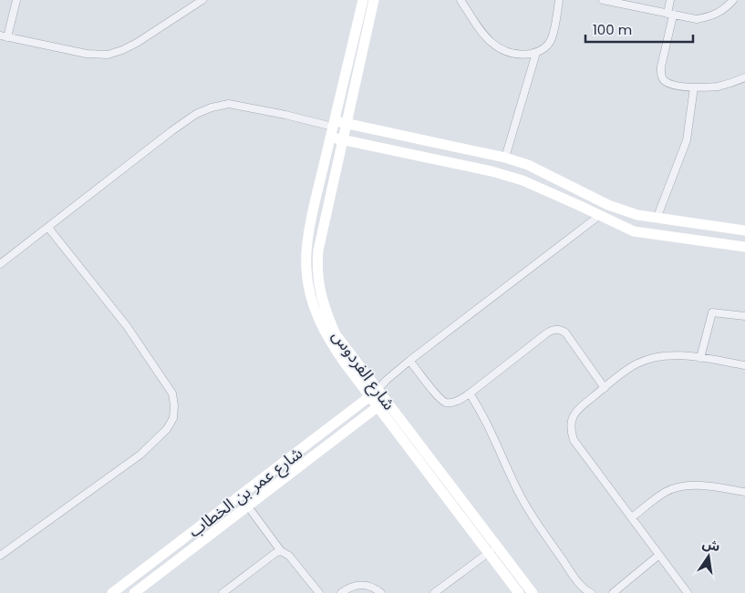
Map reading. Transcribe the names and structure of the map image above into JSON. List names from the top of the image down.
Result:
{
  "streets": {
    "street": ["شارع الفردوس", "شارع عمر بن الخطاب"]
  },
  "crossings": [
    ["شارع الفردوس", "شارع عمر بن الخطاب"]
  ],
  "scale_bar": "100 m",
  "north": "top"
}
